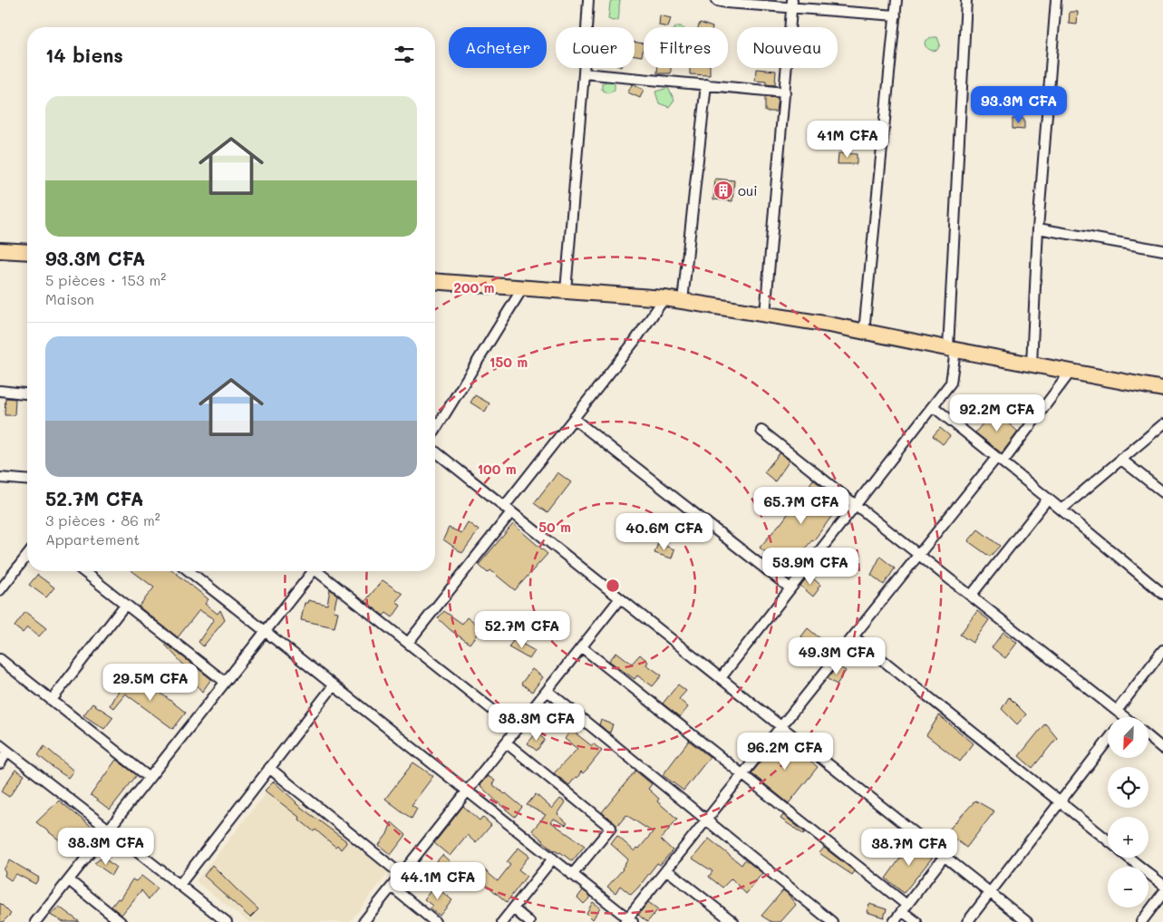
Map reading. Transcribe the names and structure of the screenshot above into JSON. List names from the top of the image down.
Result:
{
  "places": {
    "building": ["oui"]
  },
  "north": "bottom left",
  "page": {
    "chip": [
      "Acheter",
      "Louer",
      "Filtres",
      "Nouveau"
    ],
    "heading": "14 biens",
    "list": [
      {
        "name": "93.3M CFA",
        "note": "5 pièces · 153 m² · Maison"
      },
      {
        "name": "52.7M CFA",
        "note": "3 pièces · 86 m² · Appartement"
      }
    ],
    "price": [
      "93.3M CFA",
      "41M CFA",
      "92.2M CFA",
      "65.7M CFA",
      "40.6M CFA",
      "53.9M CFA",
      "52.7M CFA",
      "49.3M CFA",
      "29.5M CFA",
      "38.3M CFA",
      "96.2M CFA",
      "38.3M CFA",
      "38.7M CFA",
      "44.1M CFA"
    ],
    "map_buttons": ["+", "−"]
  },
  "rings": [
    "200 m",
    "150 m",
    "100 m",
    "50 m"
  ]
}
